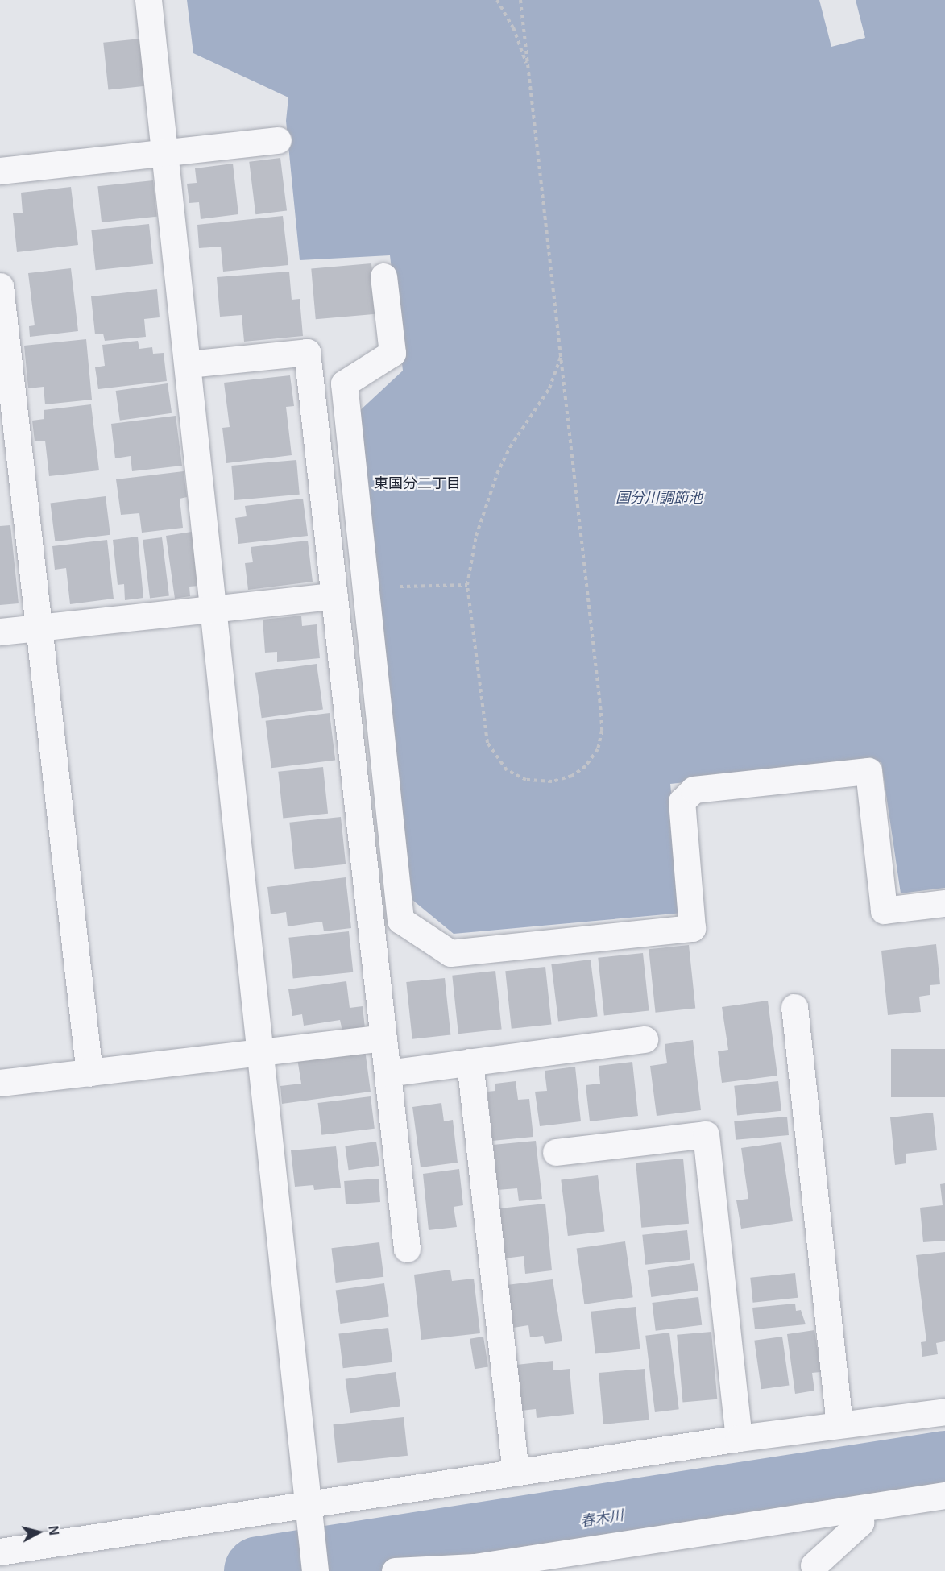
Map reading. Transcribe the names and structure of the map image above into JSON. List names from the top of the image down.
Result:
{
  "districts": ["東国分二丁目"],
  "water": ["国分川調節池", "春木川"],
  "north": "right"
}
